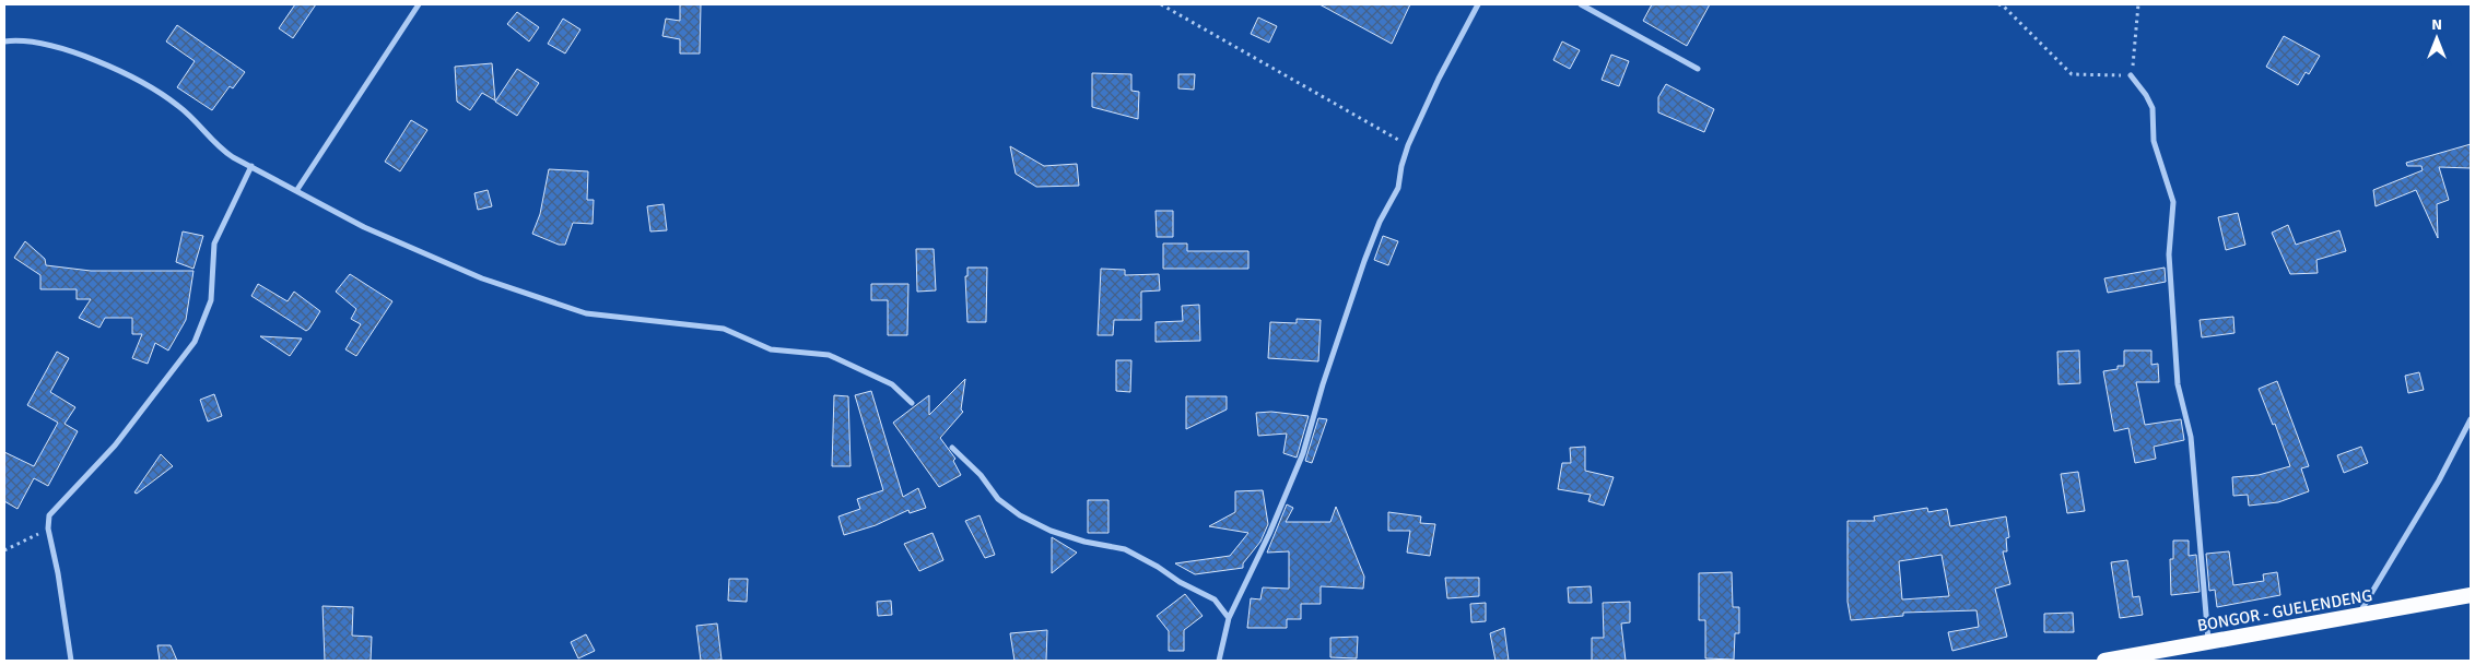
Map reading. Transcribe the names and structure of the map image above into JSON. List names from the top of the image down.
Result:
{
  "streets": {
    "highway": ["BONGOR - GUELENDENG"]
  },
  "north": "top"
}
